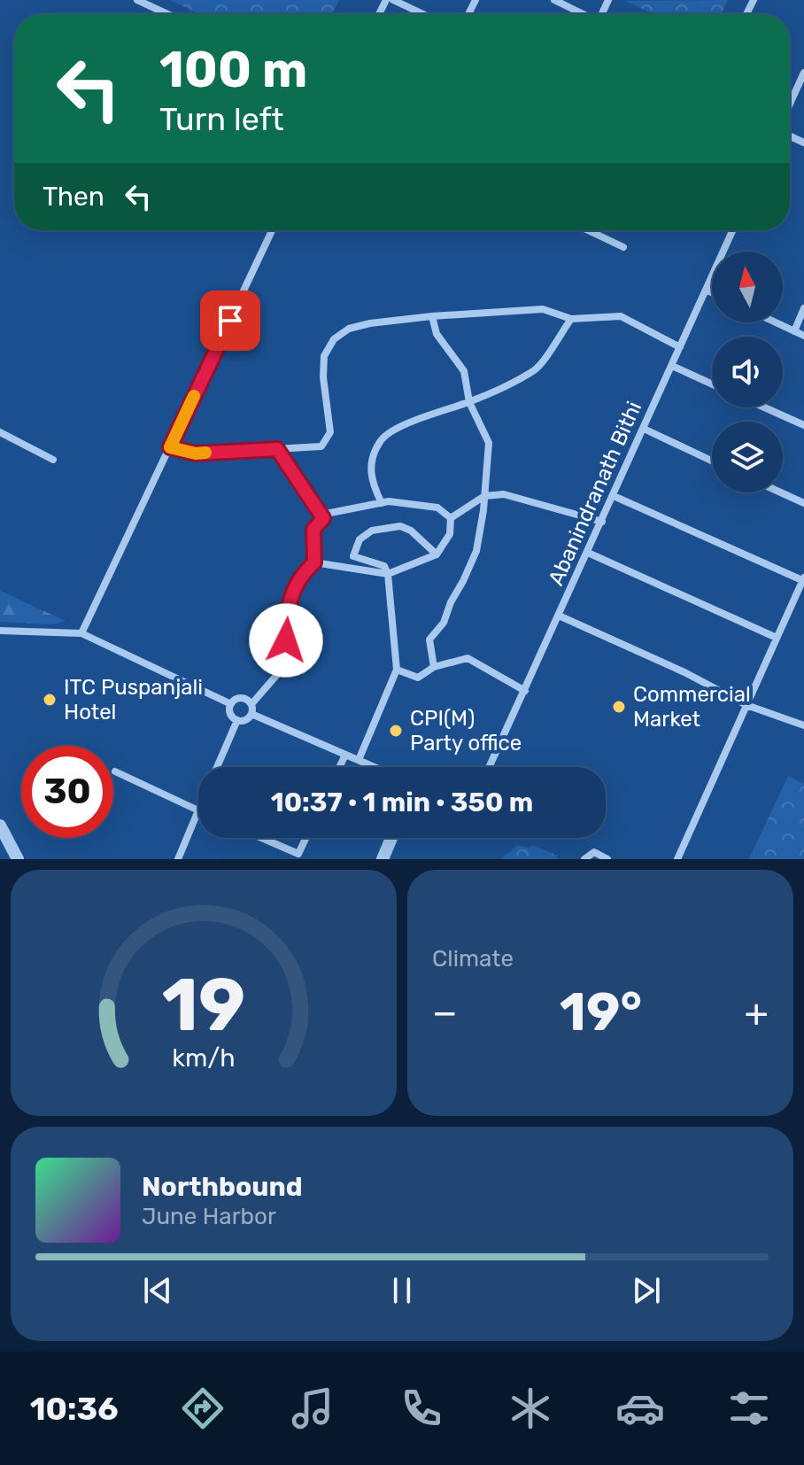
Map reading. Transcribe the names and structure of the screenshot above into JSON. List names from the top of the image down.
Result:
{
  "streets": {
    "street": ["Abanindranath Bithi"]
  },
  "places": ["ITC Puspanjali Hotel", "Commercial Market", "CPI(M) Party office"],
  "north": "top",
  "page": {
    "turn": ["100 m", "Turn left"],
    "then": "Then",
    "limit": "30",
    "trip": "10:37 · 1 min · 350 m",
    "tile": "Climate",
    "heat": ["−", "19°", "+"],
    "song": ["Northbound", "June Harbor"],
    "tabs": "10:36",
    "gauge": ["19", "km/h"]
  }
}
